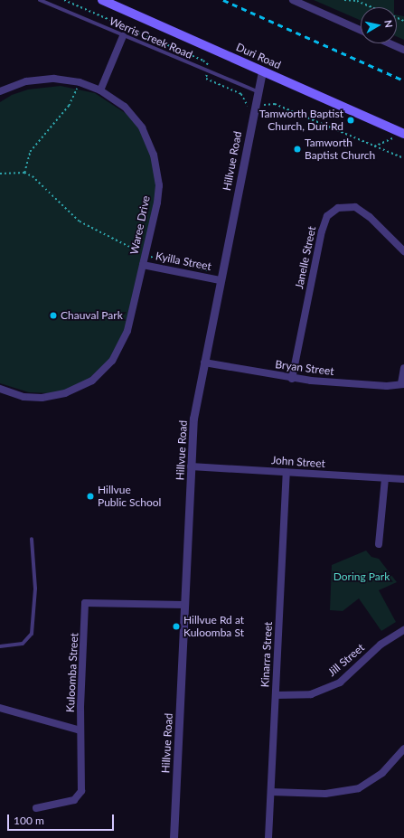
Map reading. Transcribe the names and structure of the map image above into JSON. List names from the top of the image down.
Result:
{
  "streets": {
    "main road": ["Duri Road"],
    "street": [
      "Hillvue Road",
      "Waree Drive",
      "Janelle Street",
      "Kyilla Street",
      "Bryan Street",
      "John Street",
      "Kinarra Street",
      "Jill Street",
      "Kuloomba Street"
    ],
    "lane": ["Werris Creek Road"]
  },
  "crossings": [
    ["Werris Creek Road", "Hillvue Road"],
    ["Duri Road", "Hillvue Road"],
    ["Hillvue Road", "Kyilla Street"],
    ["Hillvue Road", "Bryan Street"],
    ["Hillvue Road", "John Street"],
    ["Hillvue Road", "Kuloomba Street"],
    ["Waree Drive", "Kyilla Street"],
    ["Janelle Street", "Bryan Street"],
    ["John Street", "Kinarra Street"],
    ["Kinarra Street", "Jill Street"]
  ],
  "parks": ["Doring Park"],
  "places": [
    "Tamworth Baptist Church, Duri Rd",
    "Tamworth Baptist Church",
    "Chauval Park",
    "Hillvue Public School",
    "Hillvue Rd at Kuloomba St"
  ],
  "scale_bar": "100 m",
  "north": "right"
}
